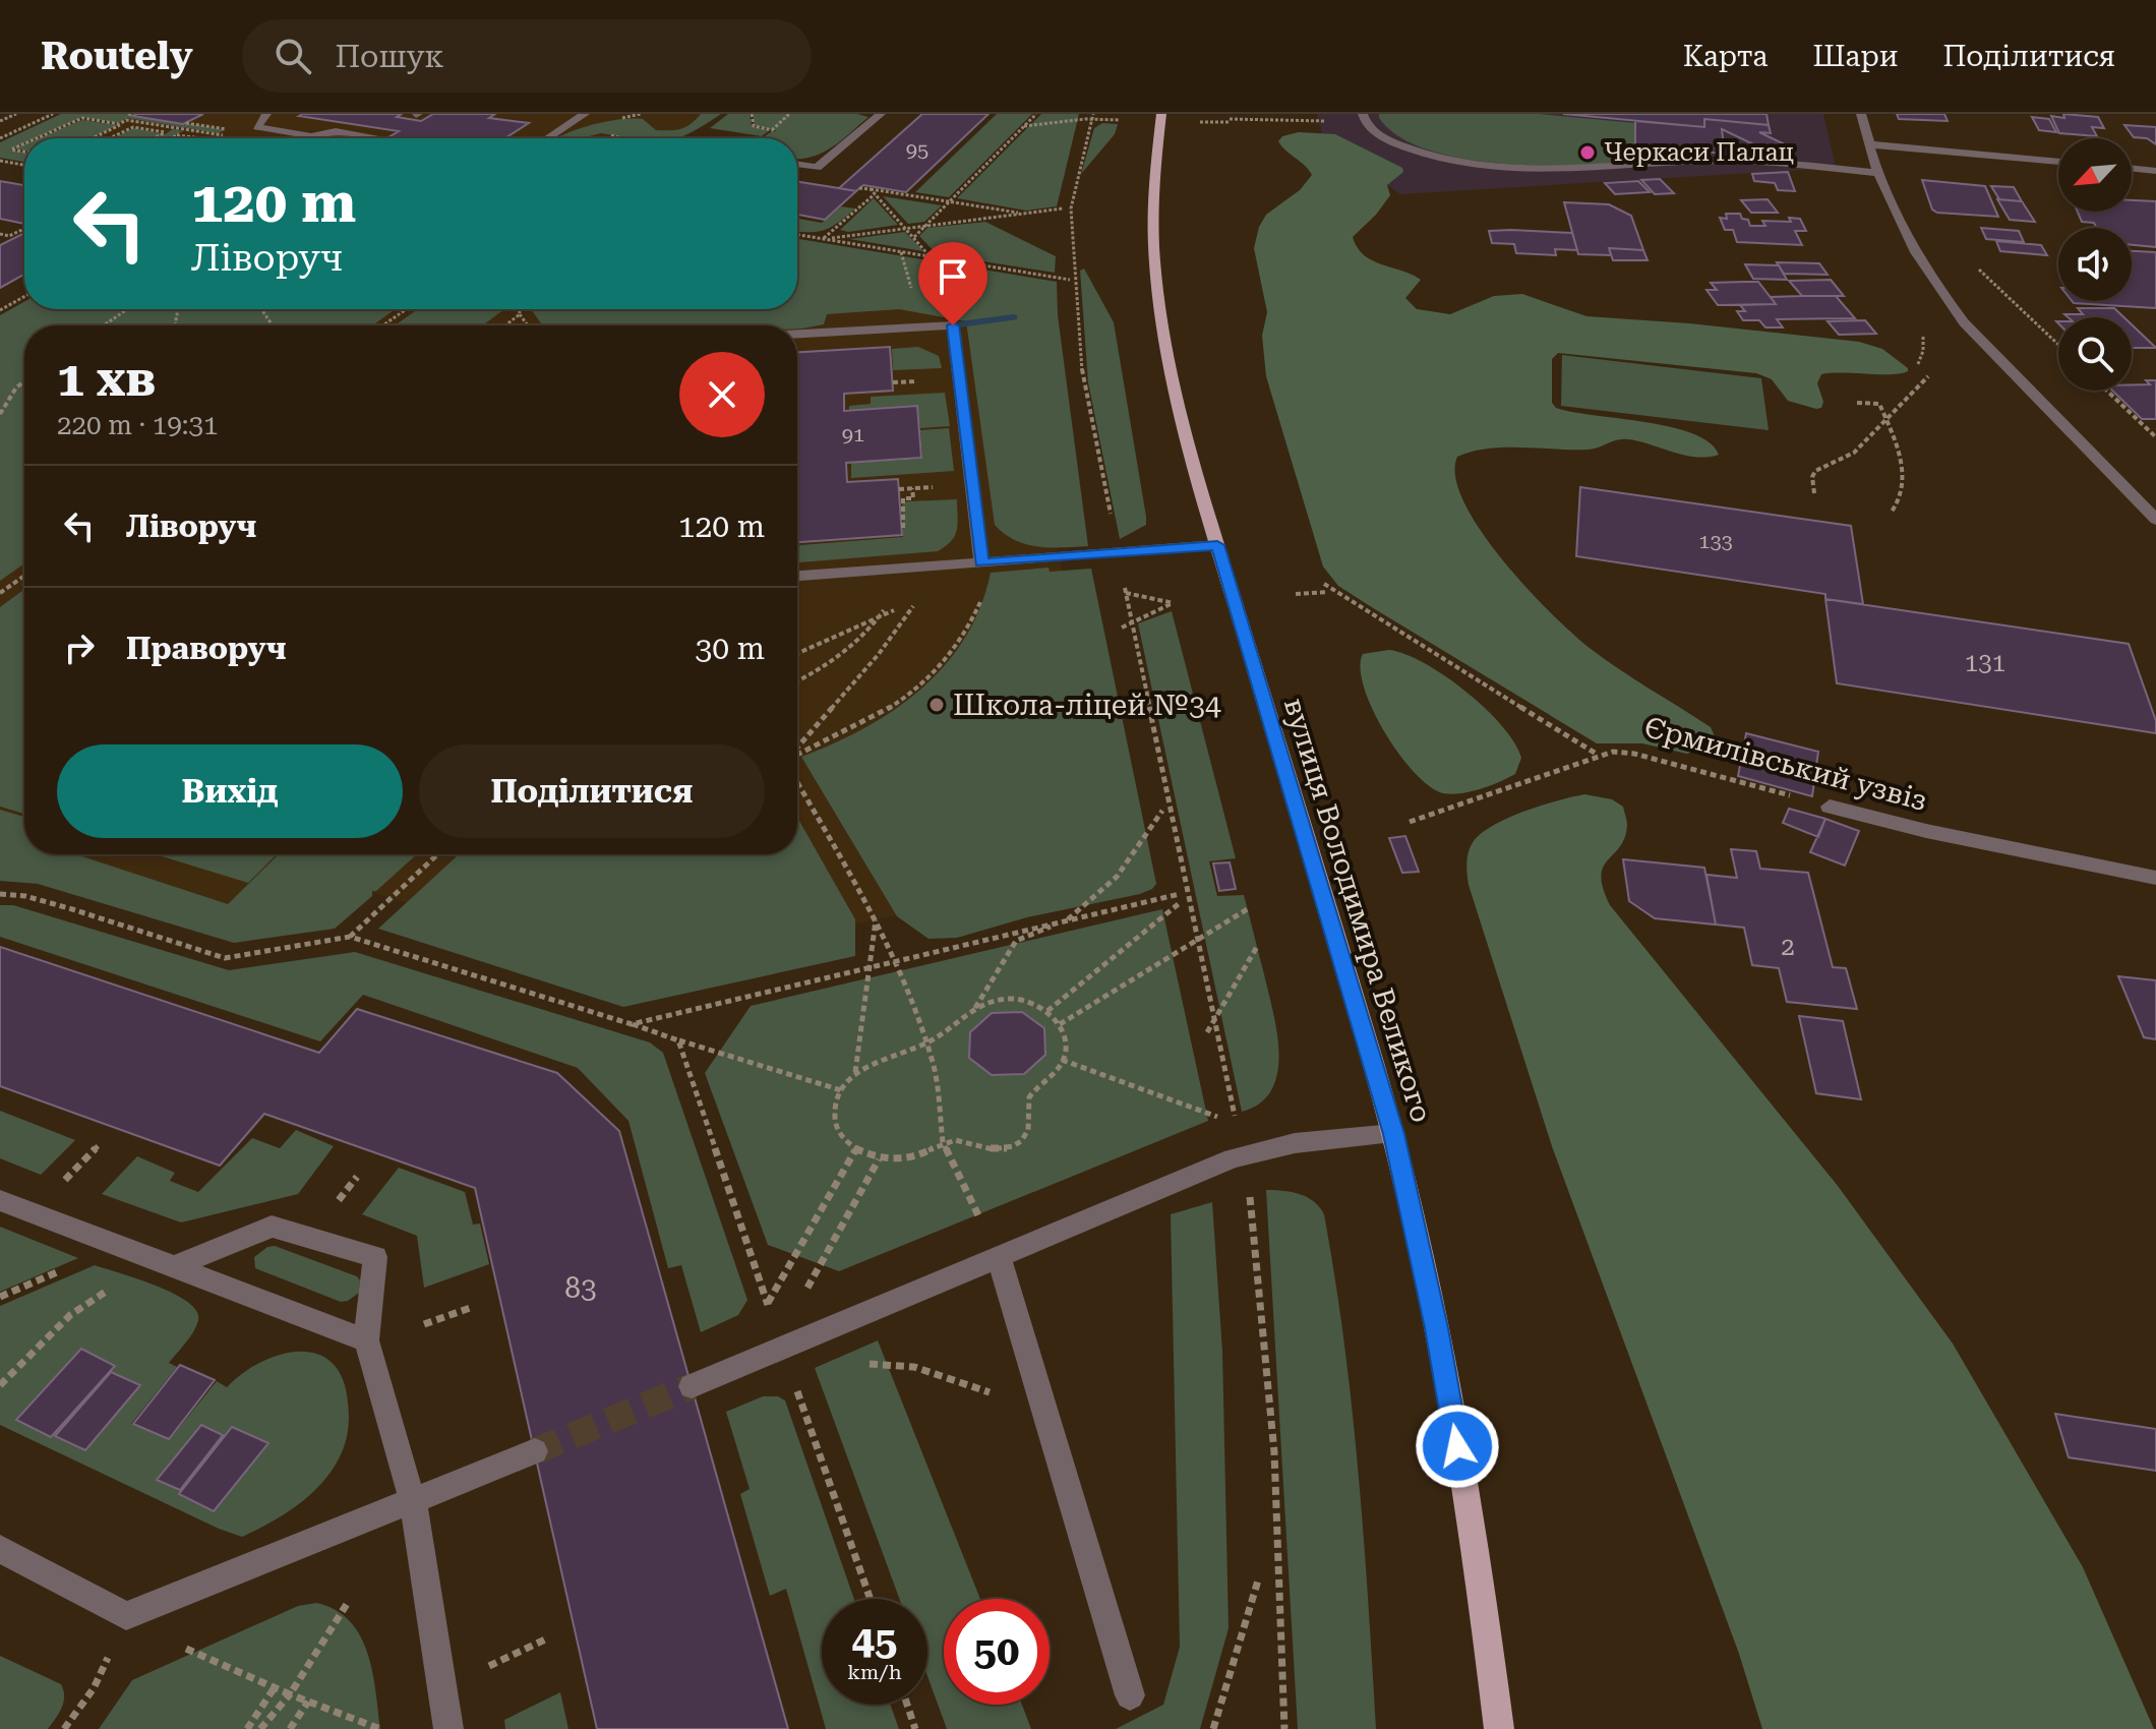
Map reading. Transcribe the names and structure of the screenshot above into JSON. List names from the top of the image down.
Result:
{
  "streets": {
    "main road": ["вулиця Володимира Великого"],
    "street": ["Єрмилівський узвіз"]
  },
  "places": ["Черкаси Палац", "Школа-ліцей №34"],
  "house_numbers": [
    "95",
    "91",
    "133",
    "131",
    "2",
    "83"
  ],
  "north": "bottom left",
  "page": {
    "header": "Routely",
    "search": "Пошук",
    "nav": ["Карта", "Шари", "Поділитися"],
    "turn": ["120 m", "Ліворуч"],
    "heading": ["1 хв", "220 m · 19:31"],
    "list": [
      {
        "name": "Ліворуч",
        "value": "120 m"
      },
      {
        "name": "Праворуч",
        "value": "30 m"
      }
    ],
    "buttons": ["Вихід", "Поділитися"],
    "speed": "45 km/h",
    "limit": "50"
  }
}
